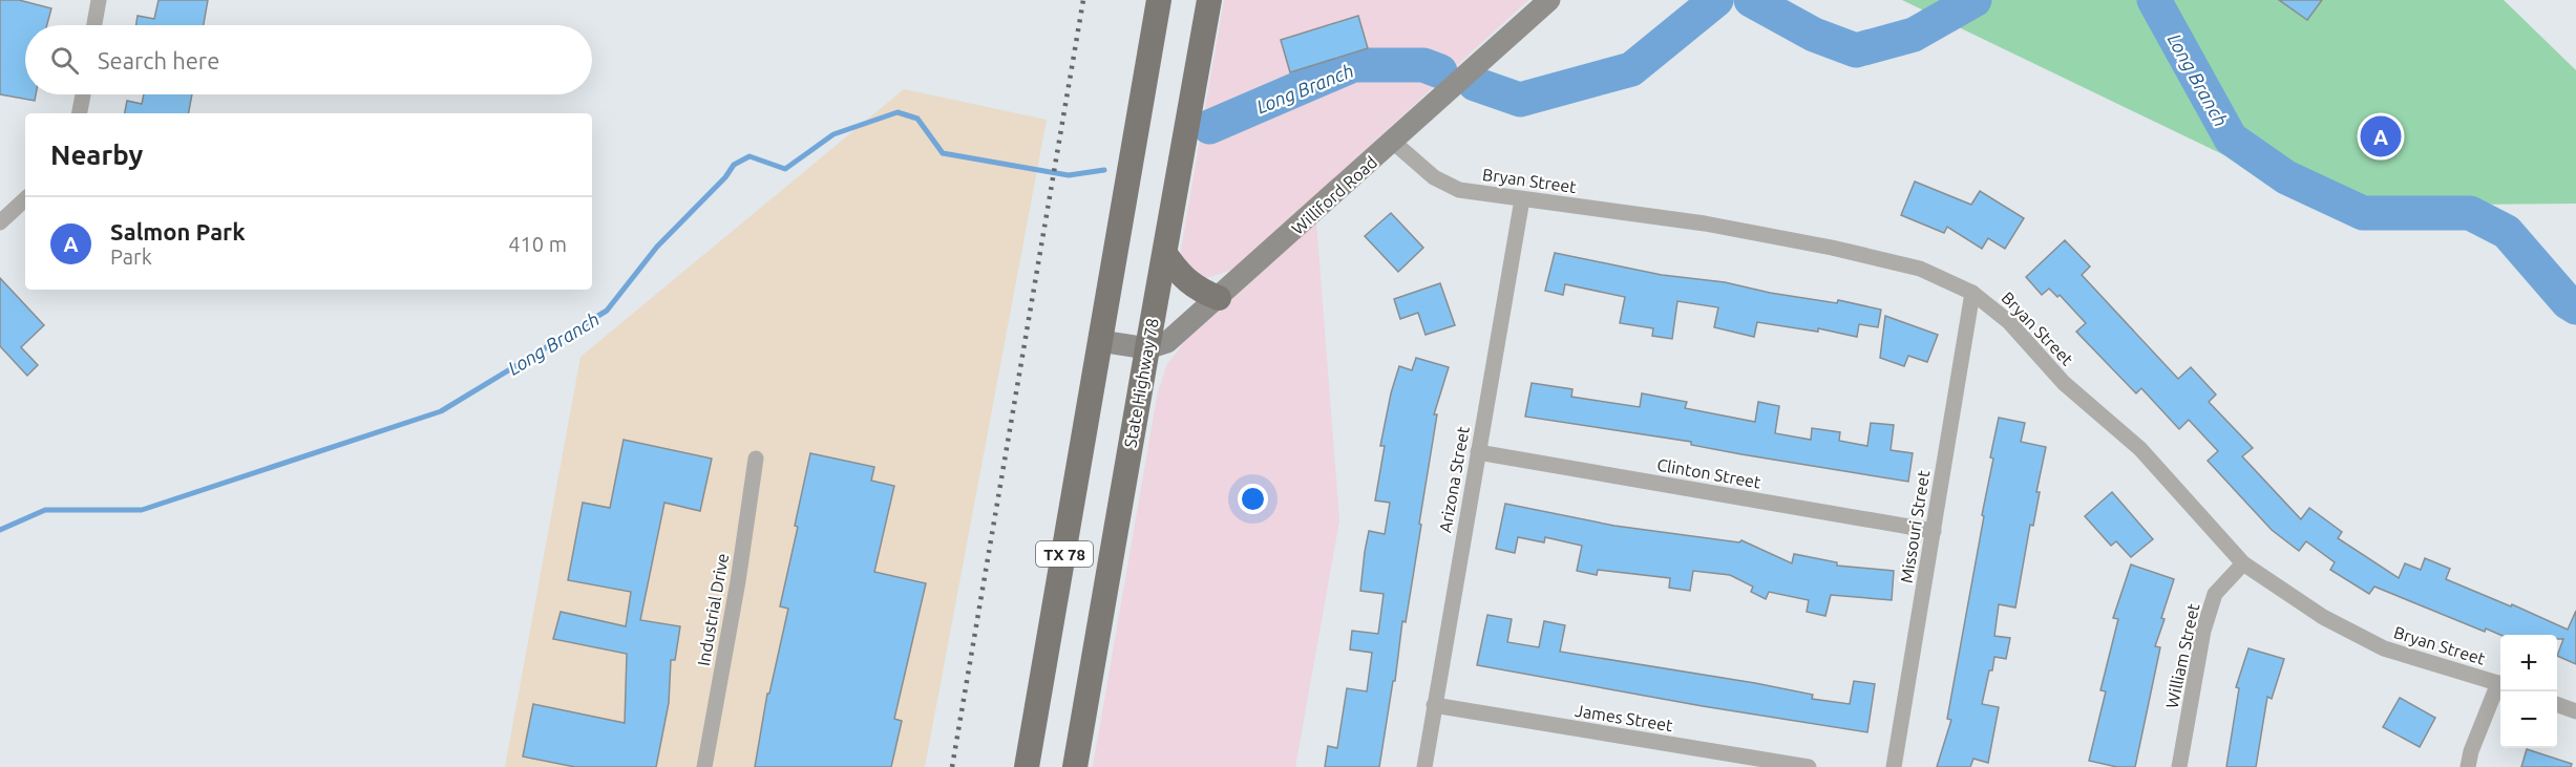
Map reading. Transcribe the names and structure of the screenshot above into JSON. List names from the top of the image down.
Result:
{
  "streets": {
    "main road": ["State Highway 78", "TX 78"],
    "street": [
      "Bryan Street",
      "Williford Road",
      "Clinton Street",
      "Arizona Street",
      "Missouri Street",
      "Industrial Drive",
      "William Street",
      "James Street"
    ]
  },
  "crossings": [
    ["Bryan Street", "Williford Road"],
    ["Bryan Street", "Arizona Street"],
    ["Bryan Street", "Missouri Street"],
    ["Bryan Street", "William Street"],
    ["Williford Road", "State Highway 78"],
    ["Clinton Street", "Arizona Street"],
    ["Clinton Street", "Missouri Street"],
    ["Arizona Street", "James Street"]
  ],
  "water": ["Long Branch"],
  "page": {
    "search": "Search here",
    "pins": "A",
    "heading": "Nearby",
    "list": [
      {
        "mark": "A",
        "name": "Salmon Park",
        "note": "Park",
        "value": "410 m"
      }
    ],
    "map_buttons": ["+", "−"]
  }
}
